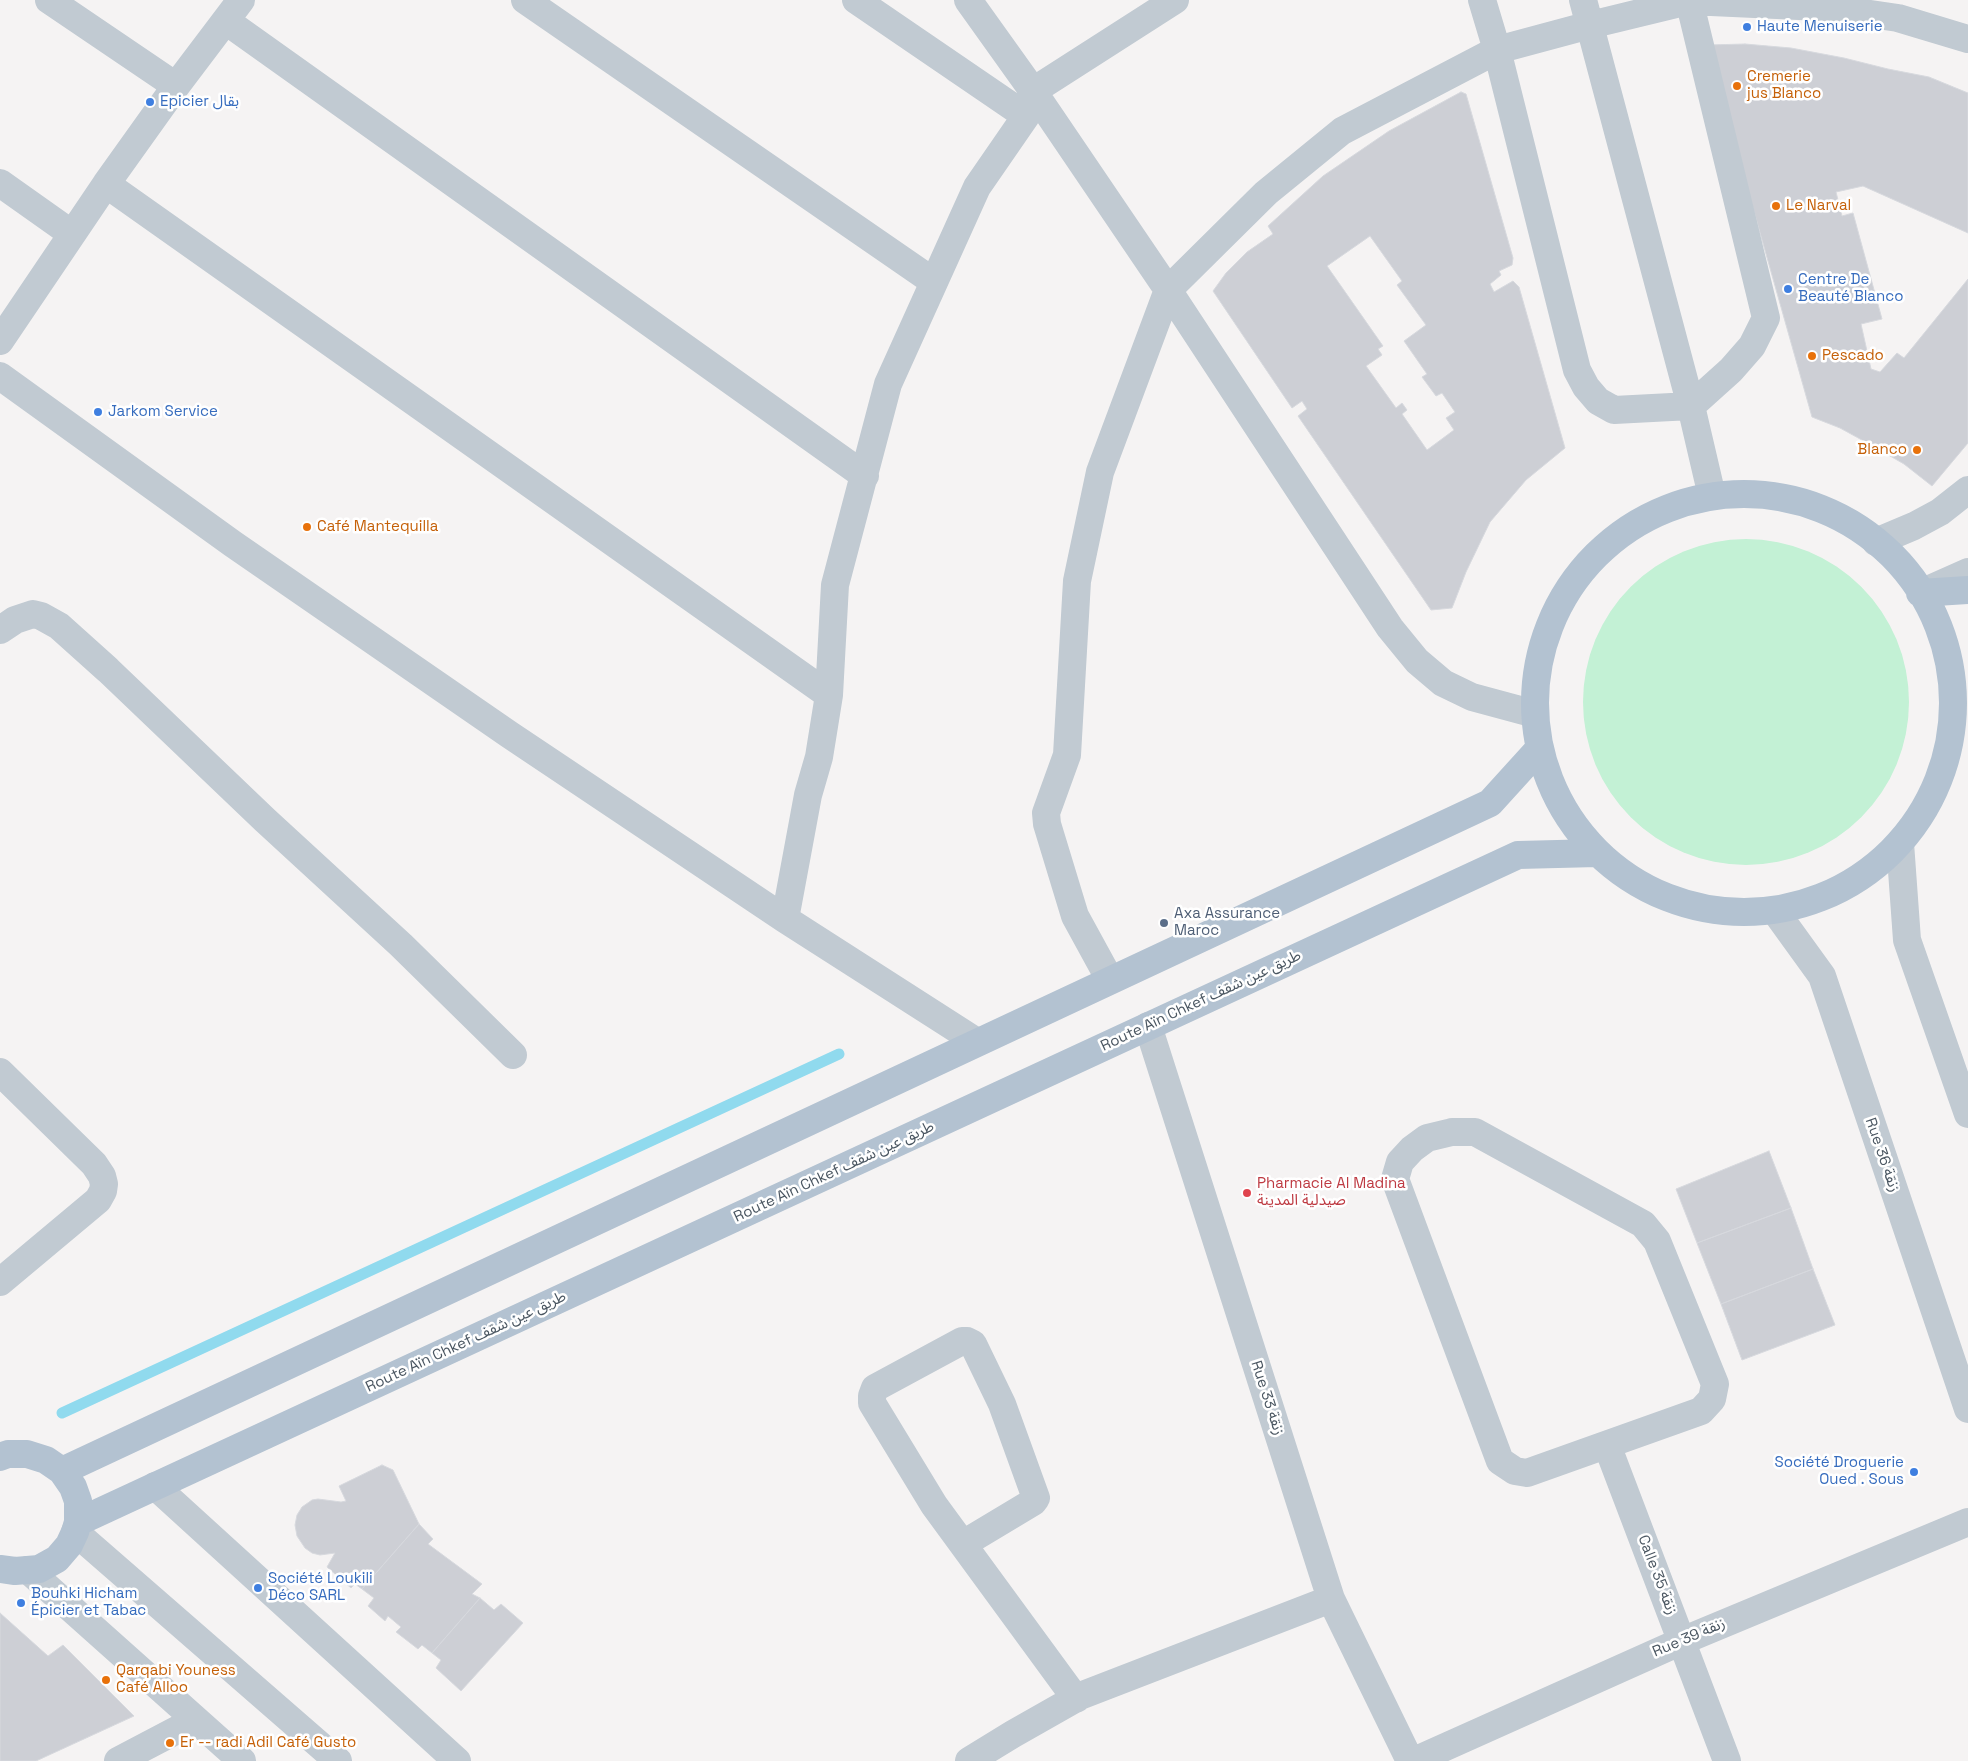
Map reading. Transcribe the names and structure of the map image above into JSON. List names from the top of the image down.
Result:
{
  "streets": {
    "main road": ["Route Aïn Chkef طريق عين شقف"],
    "street": [
      "Rue 36 زنقة",
      "Rue 33 زنقة",
      "Calle 35 زنقة",
      "Rue 39 زنقة"
    ]
  },
  "crossings": [
    ["Route Aïn Chkef طريق عين شقف", "Rue 33 زنقة"],
    ["Calle 35 زنقة", "Rue 39 زنقة"]
  ],
  "places": [
    "Haute Menuiserie",
    "Cremerie jus Blanco",
    "Epicier بقال",
    "Le Narval",
    "Centre De Beauté Blanco",
    "Pescado",
    "Jarkom Service",
    "Blanco",
    "Café Mantequilla",
    "Axa Assurance Maroc",
    "Pharmacie Al Madina صيدلية المدينة",
    "Société Droguerie Oued . Sous",
    "Société Loukili Déco SARL",
    "Bouhki Hicham Épicier et Tabac",
    "Qarqabi Youness Café Alloo",
    "Er -- radi Adil Café Gusto"
  ]
}
